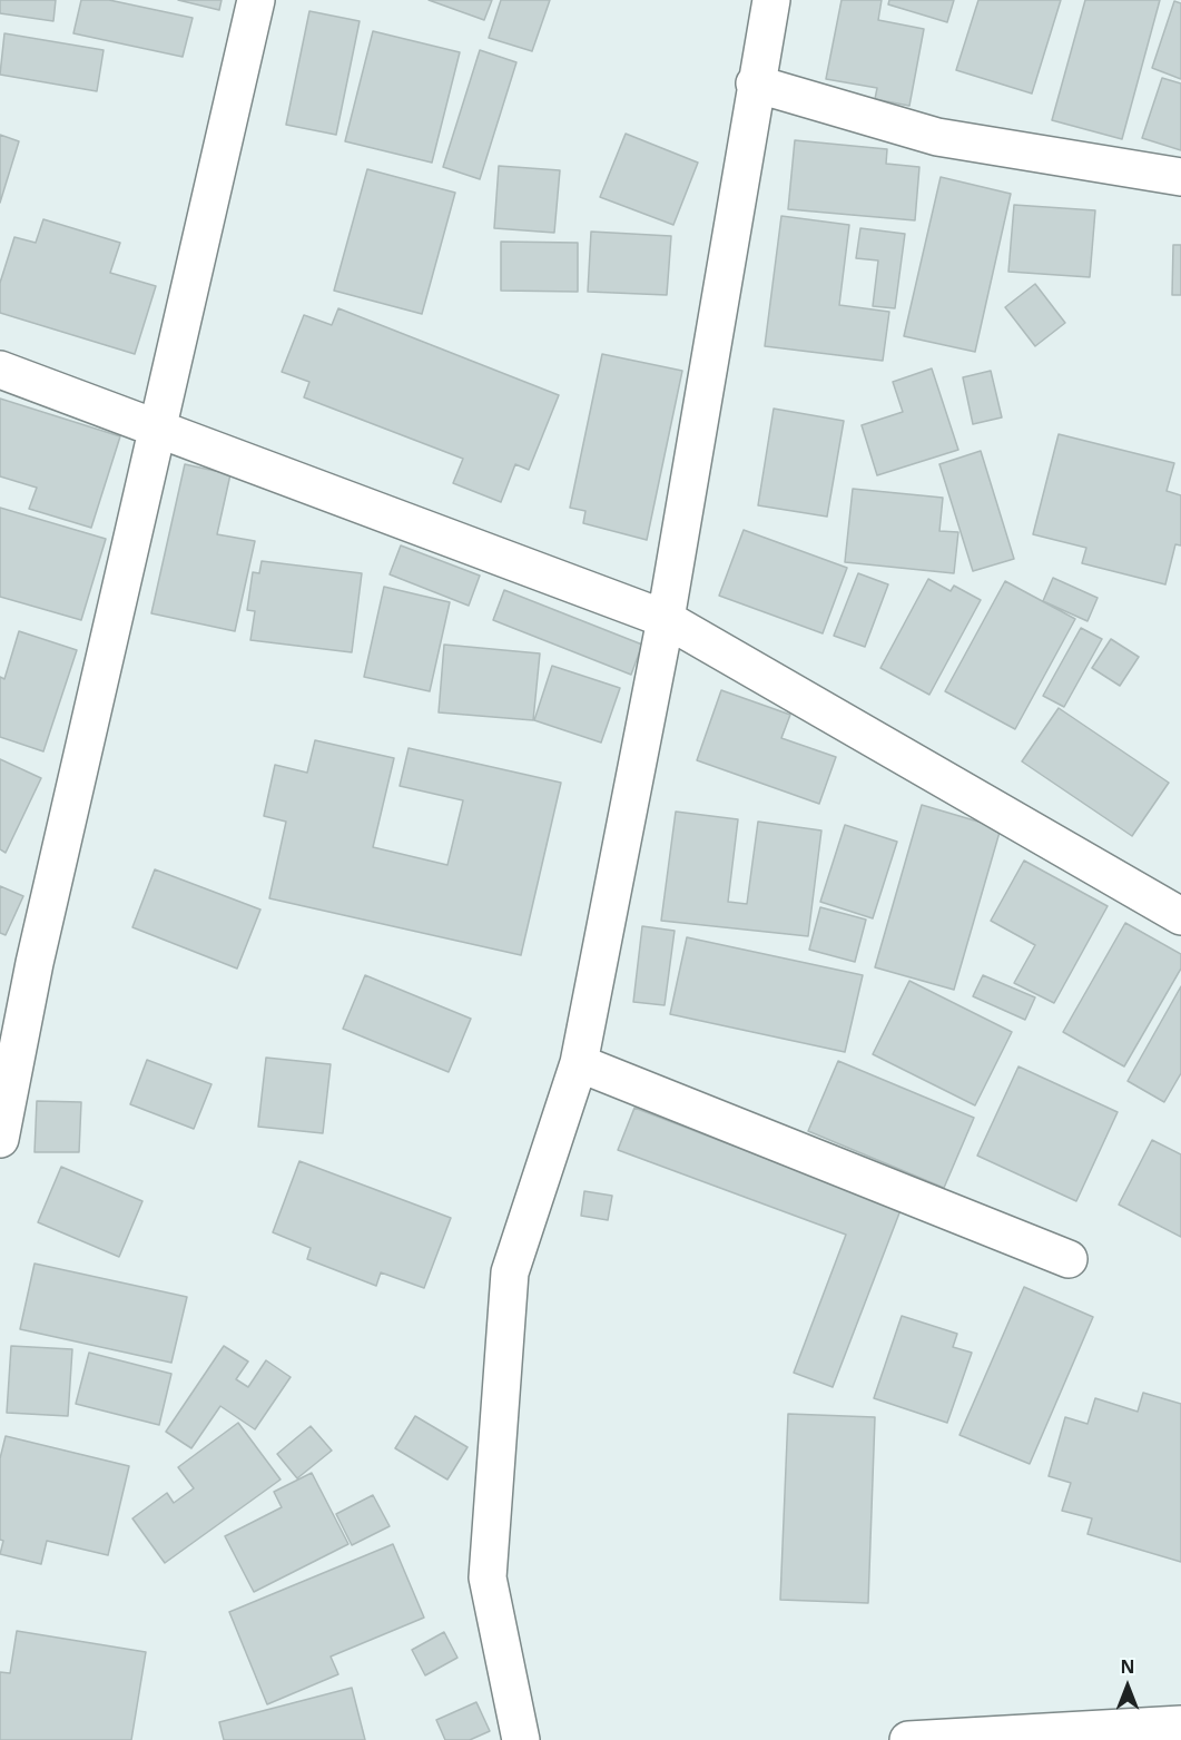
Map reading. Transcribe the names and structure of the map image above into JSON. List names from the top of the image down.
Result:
{
  "north": "top"
}
